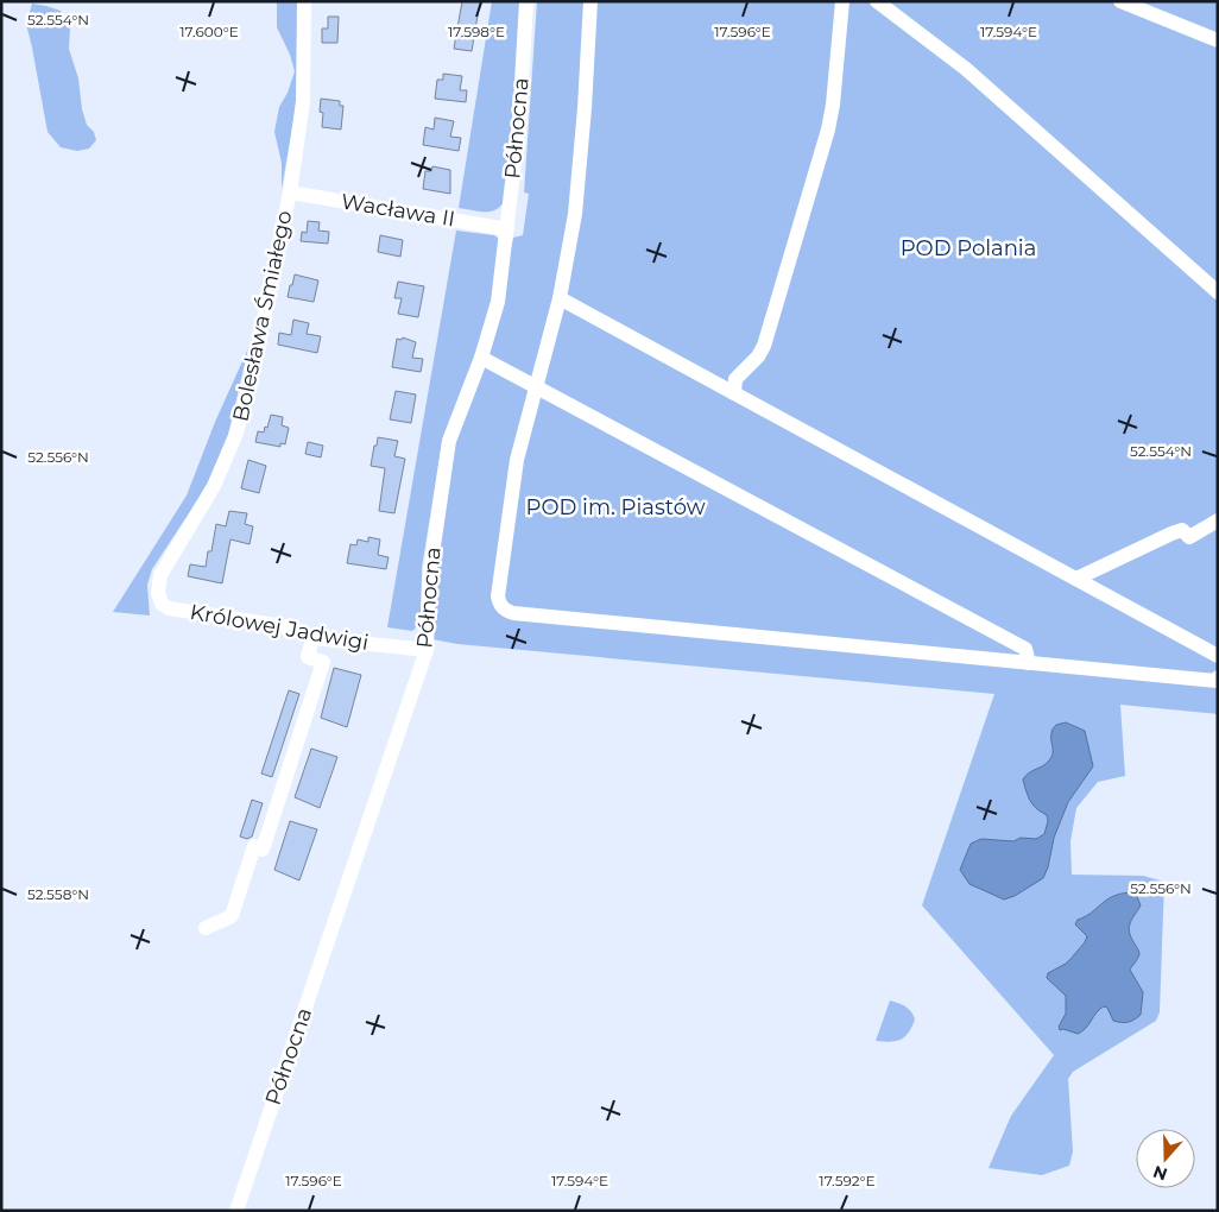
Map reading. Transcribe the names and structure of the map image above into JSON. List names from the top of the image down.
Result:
{
  "streets": {
    "street": [
      "Północna",
      "Wacława II",
      "Bolesława Śmiałego",
      "Królowej Jadwigi"
    ]
  },
  "crossings": [
    ["Północna", "Wacława II"],
    ["Północna", "Królowej Jadwigi"],
    ["Wacława II", "Bolesława Śmiałego"],
    ["Bolesława Śmiałego", "Królowej Jadwigi"]
  ],
  "parks": ["POD Polania", "POD im. Piastów"],
  "north": "bottom",
  "coordinates": [
    "52.554°N",
    "17.600°E",
    "17.598°E",
    "17.596°E",
    "17.594°E",
    "52.556°N",
    "52.558°N",
    "17.592°E"
  ]
}
